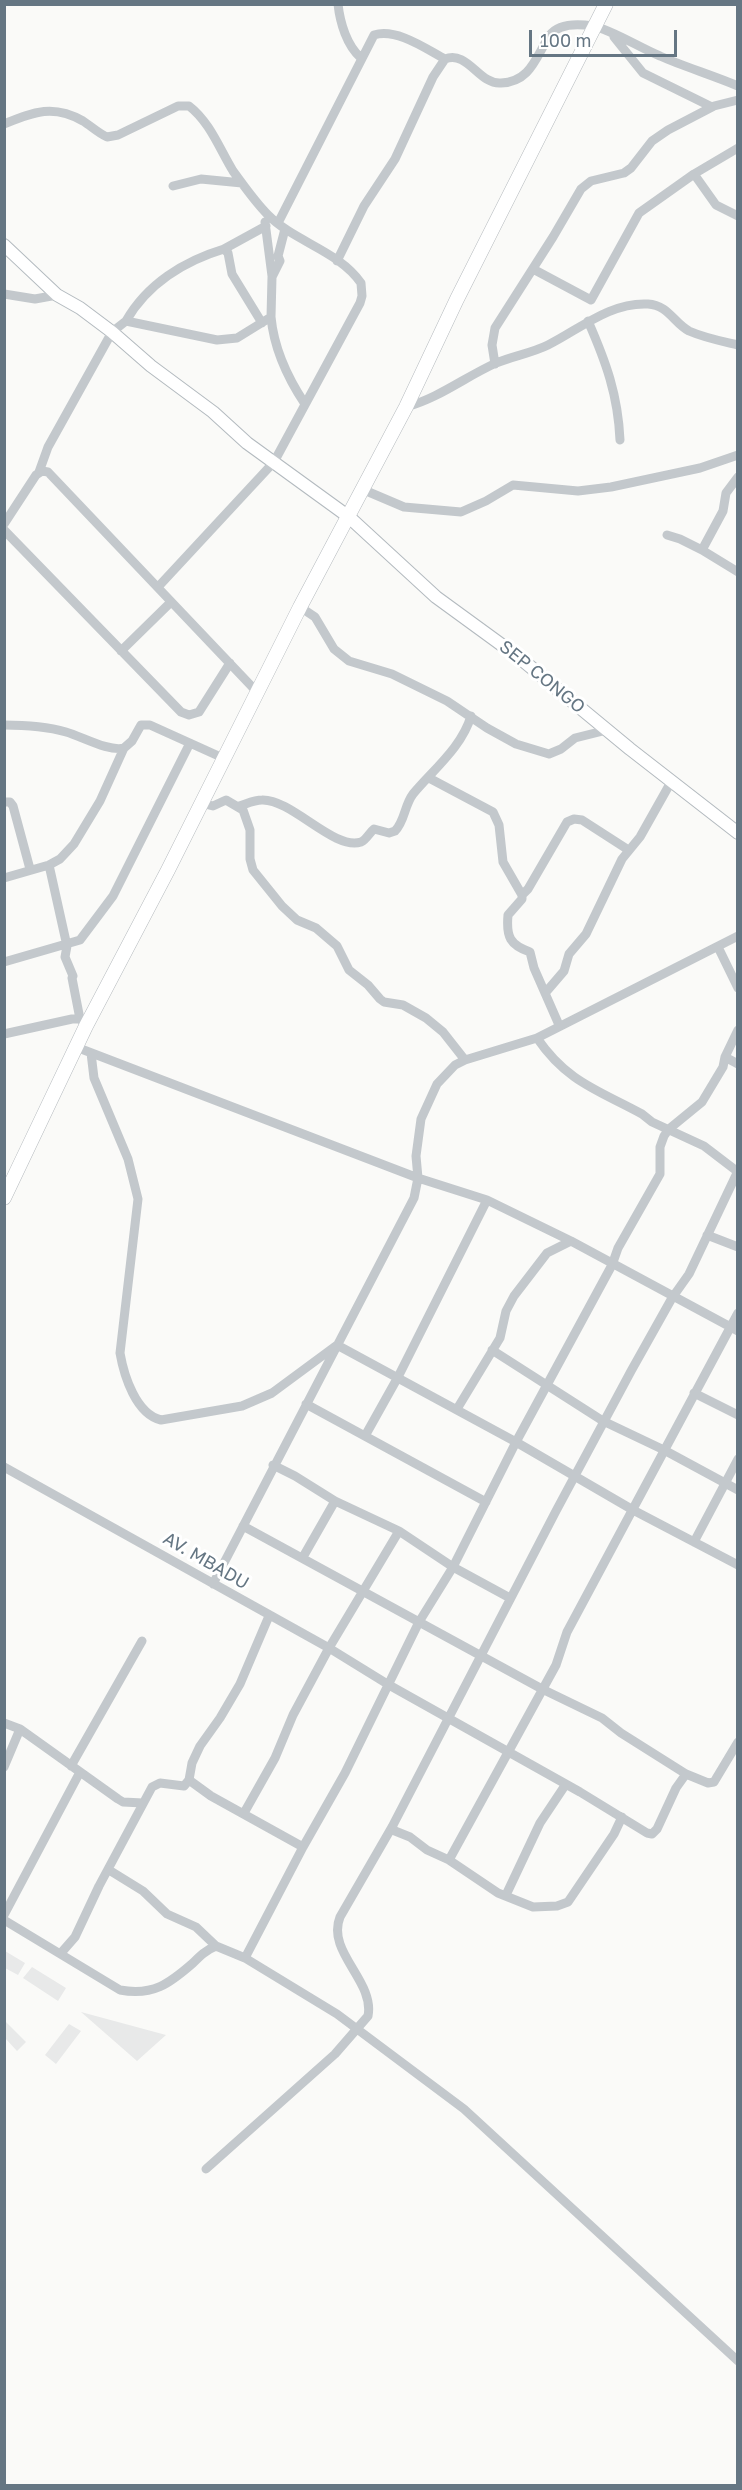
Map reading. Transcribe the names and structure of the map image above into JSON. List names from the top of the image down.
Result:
{
  "streets": {
    "street": ["SEP CONGO", "AV. MBADU"]
  },
  "scale_bar": "100 m"
}
